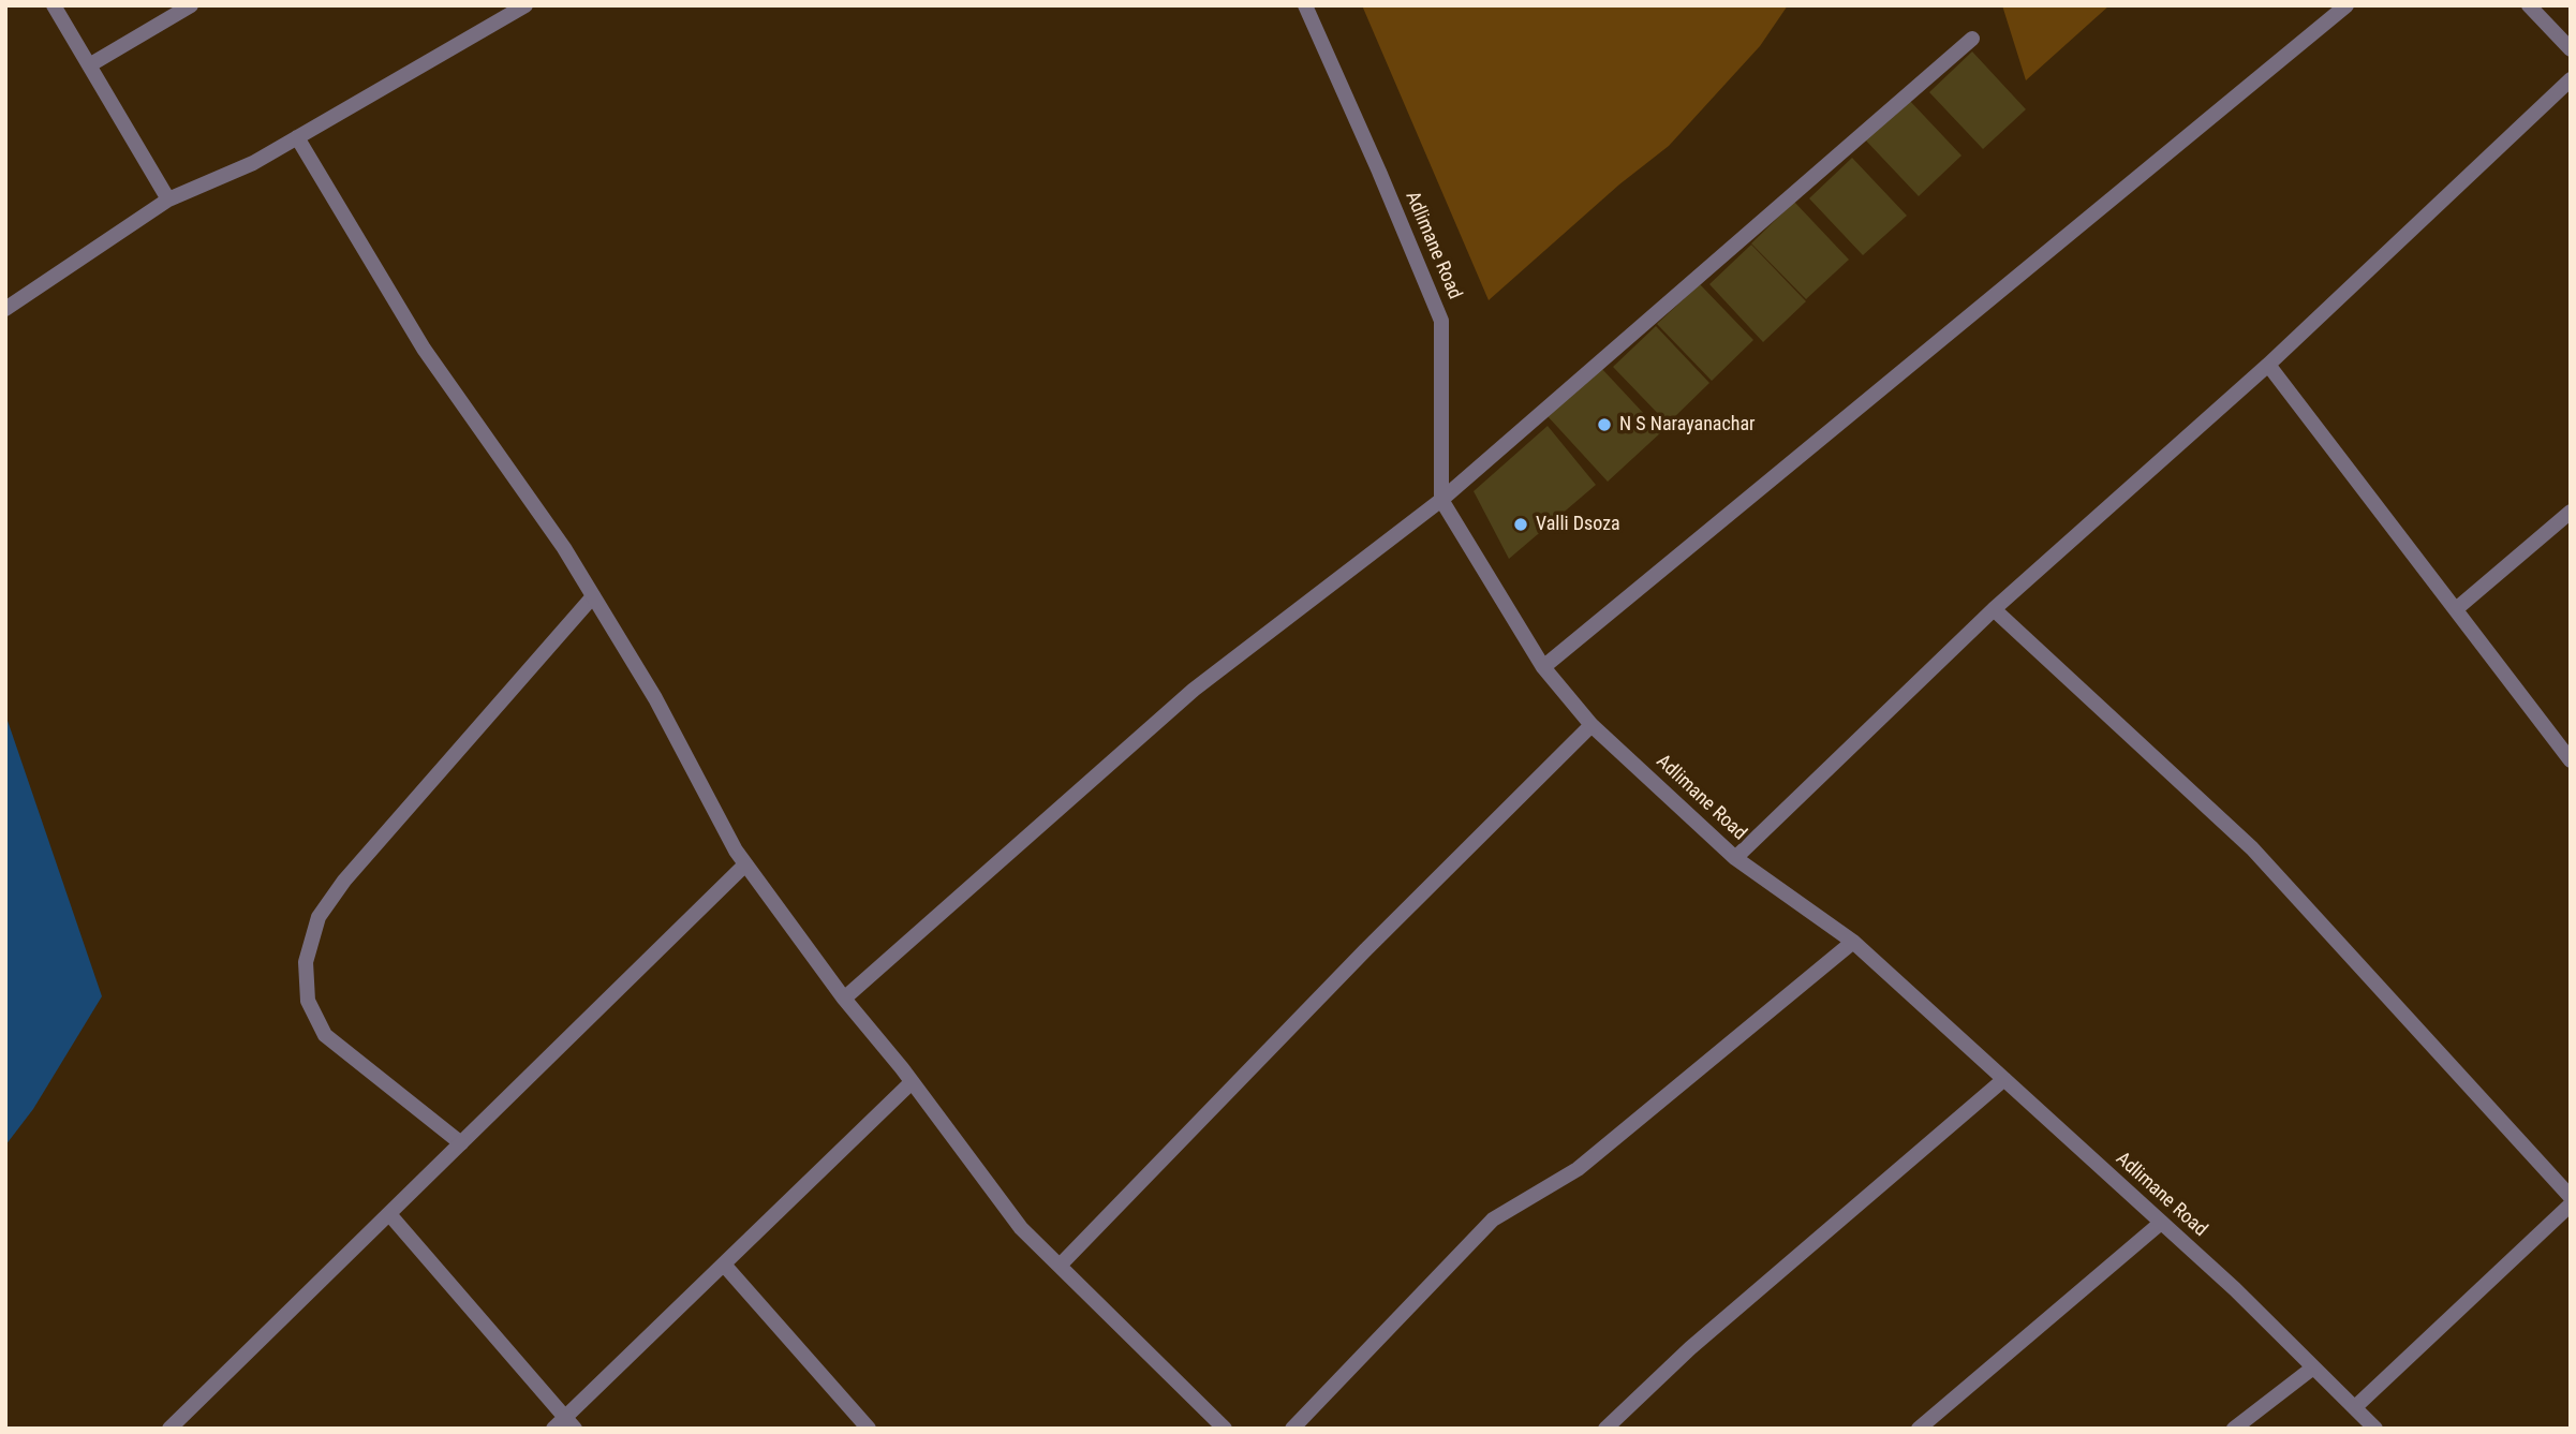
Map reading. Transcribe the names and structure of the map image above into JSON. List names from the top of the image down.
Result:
{
  "streets": {
    "street": ["Adlimane Road"]
  },
  "places": ["N S Narayanachar", "Valli Dsoza"]
}
